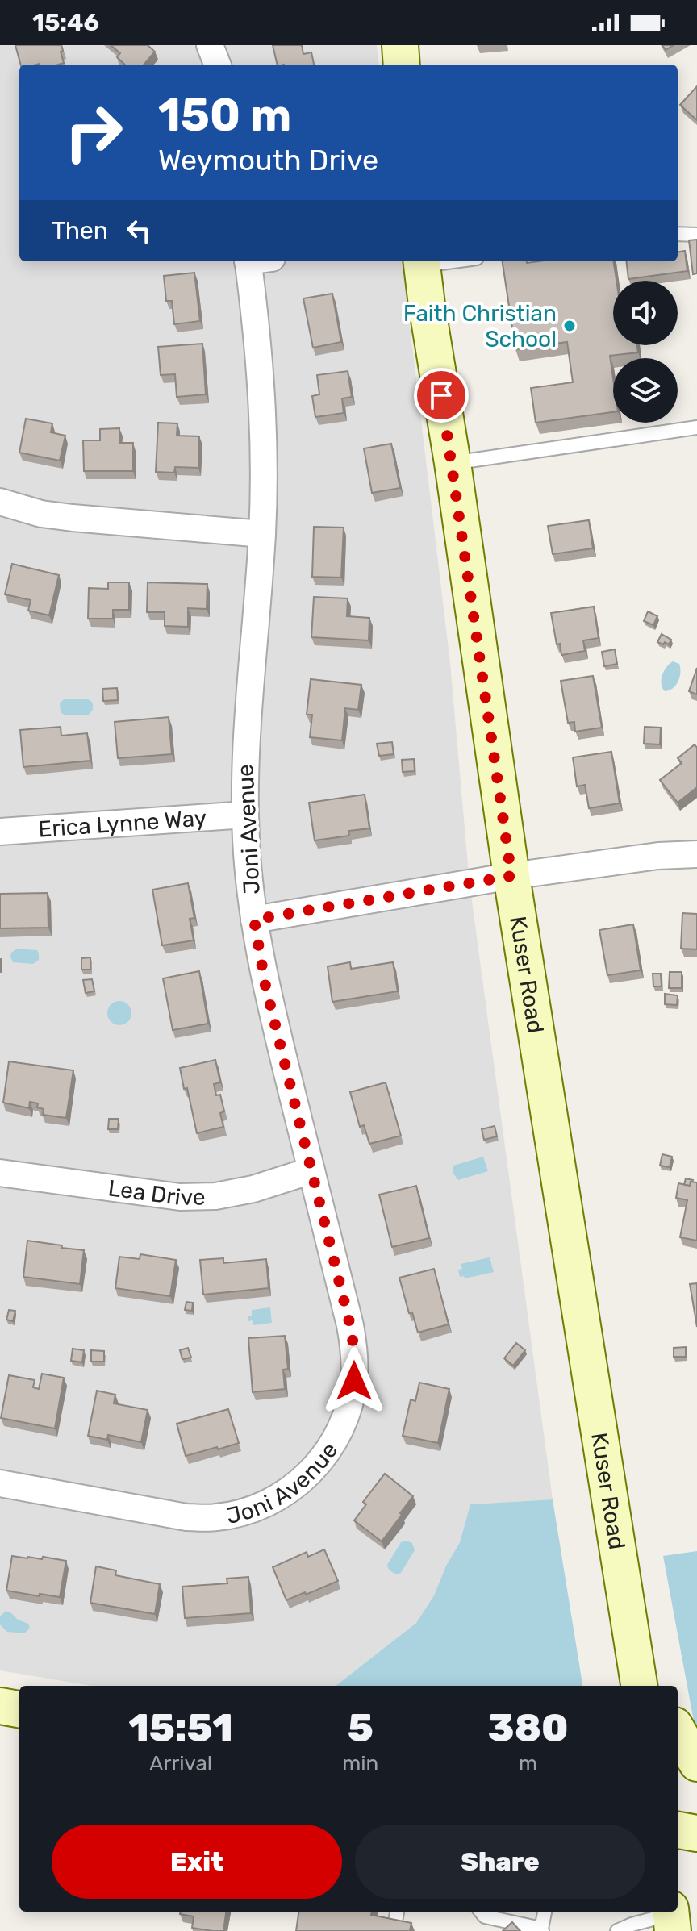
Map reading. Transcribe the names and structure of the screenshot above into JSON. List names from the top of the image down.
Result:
{
  "streets": {
    "street": [
      "Erica Lynne Way",
      "Joni Avenue",
      "Kuser Road",
      "Lea Drive"
    ]
  },
  "crossings": [
    ["Erica Lynne Way", "Joni Avenue"],
    ["Joni Avenue", "Lea Drive"]
  ],
  "places": ["Faith Christian School"],
  "page": {
    "status": "15:46",
    "turn": ["150 m", "Weymouth Drive"],
    "then": "Then",
    "eta": [
      "15:51",
      "Arrival",
      "5",
      "min",
      "380",
      "m"
    ],
    "buttons": ["Exit", "Share"]
  }
}
